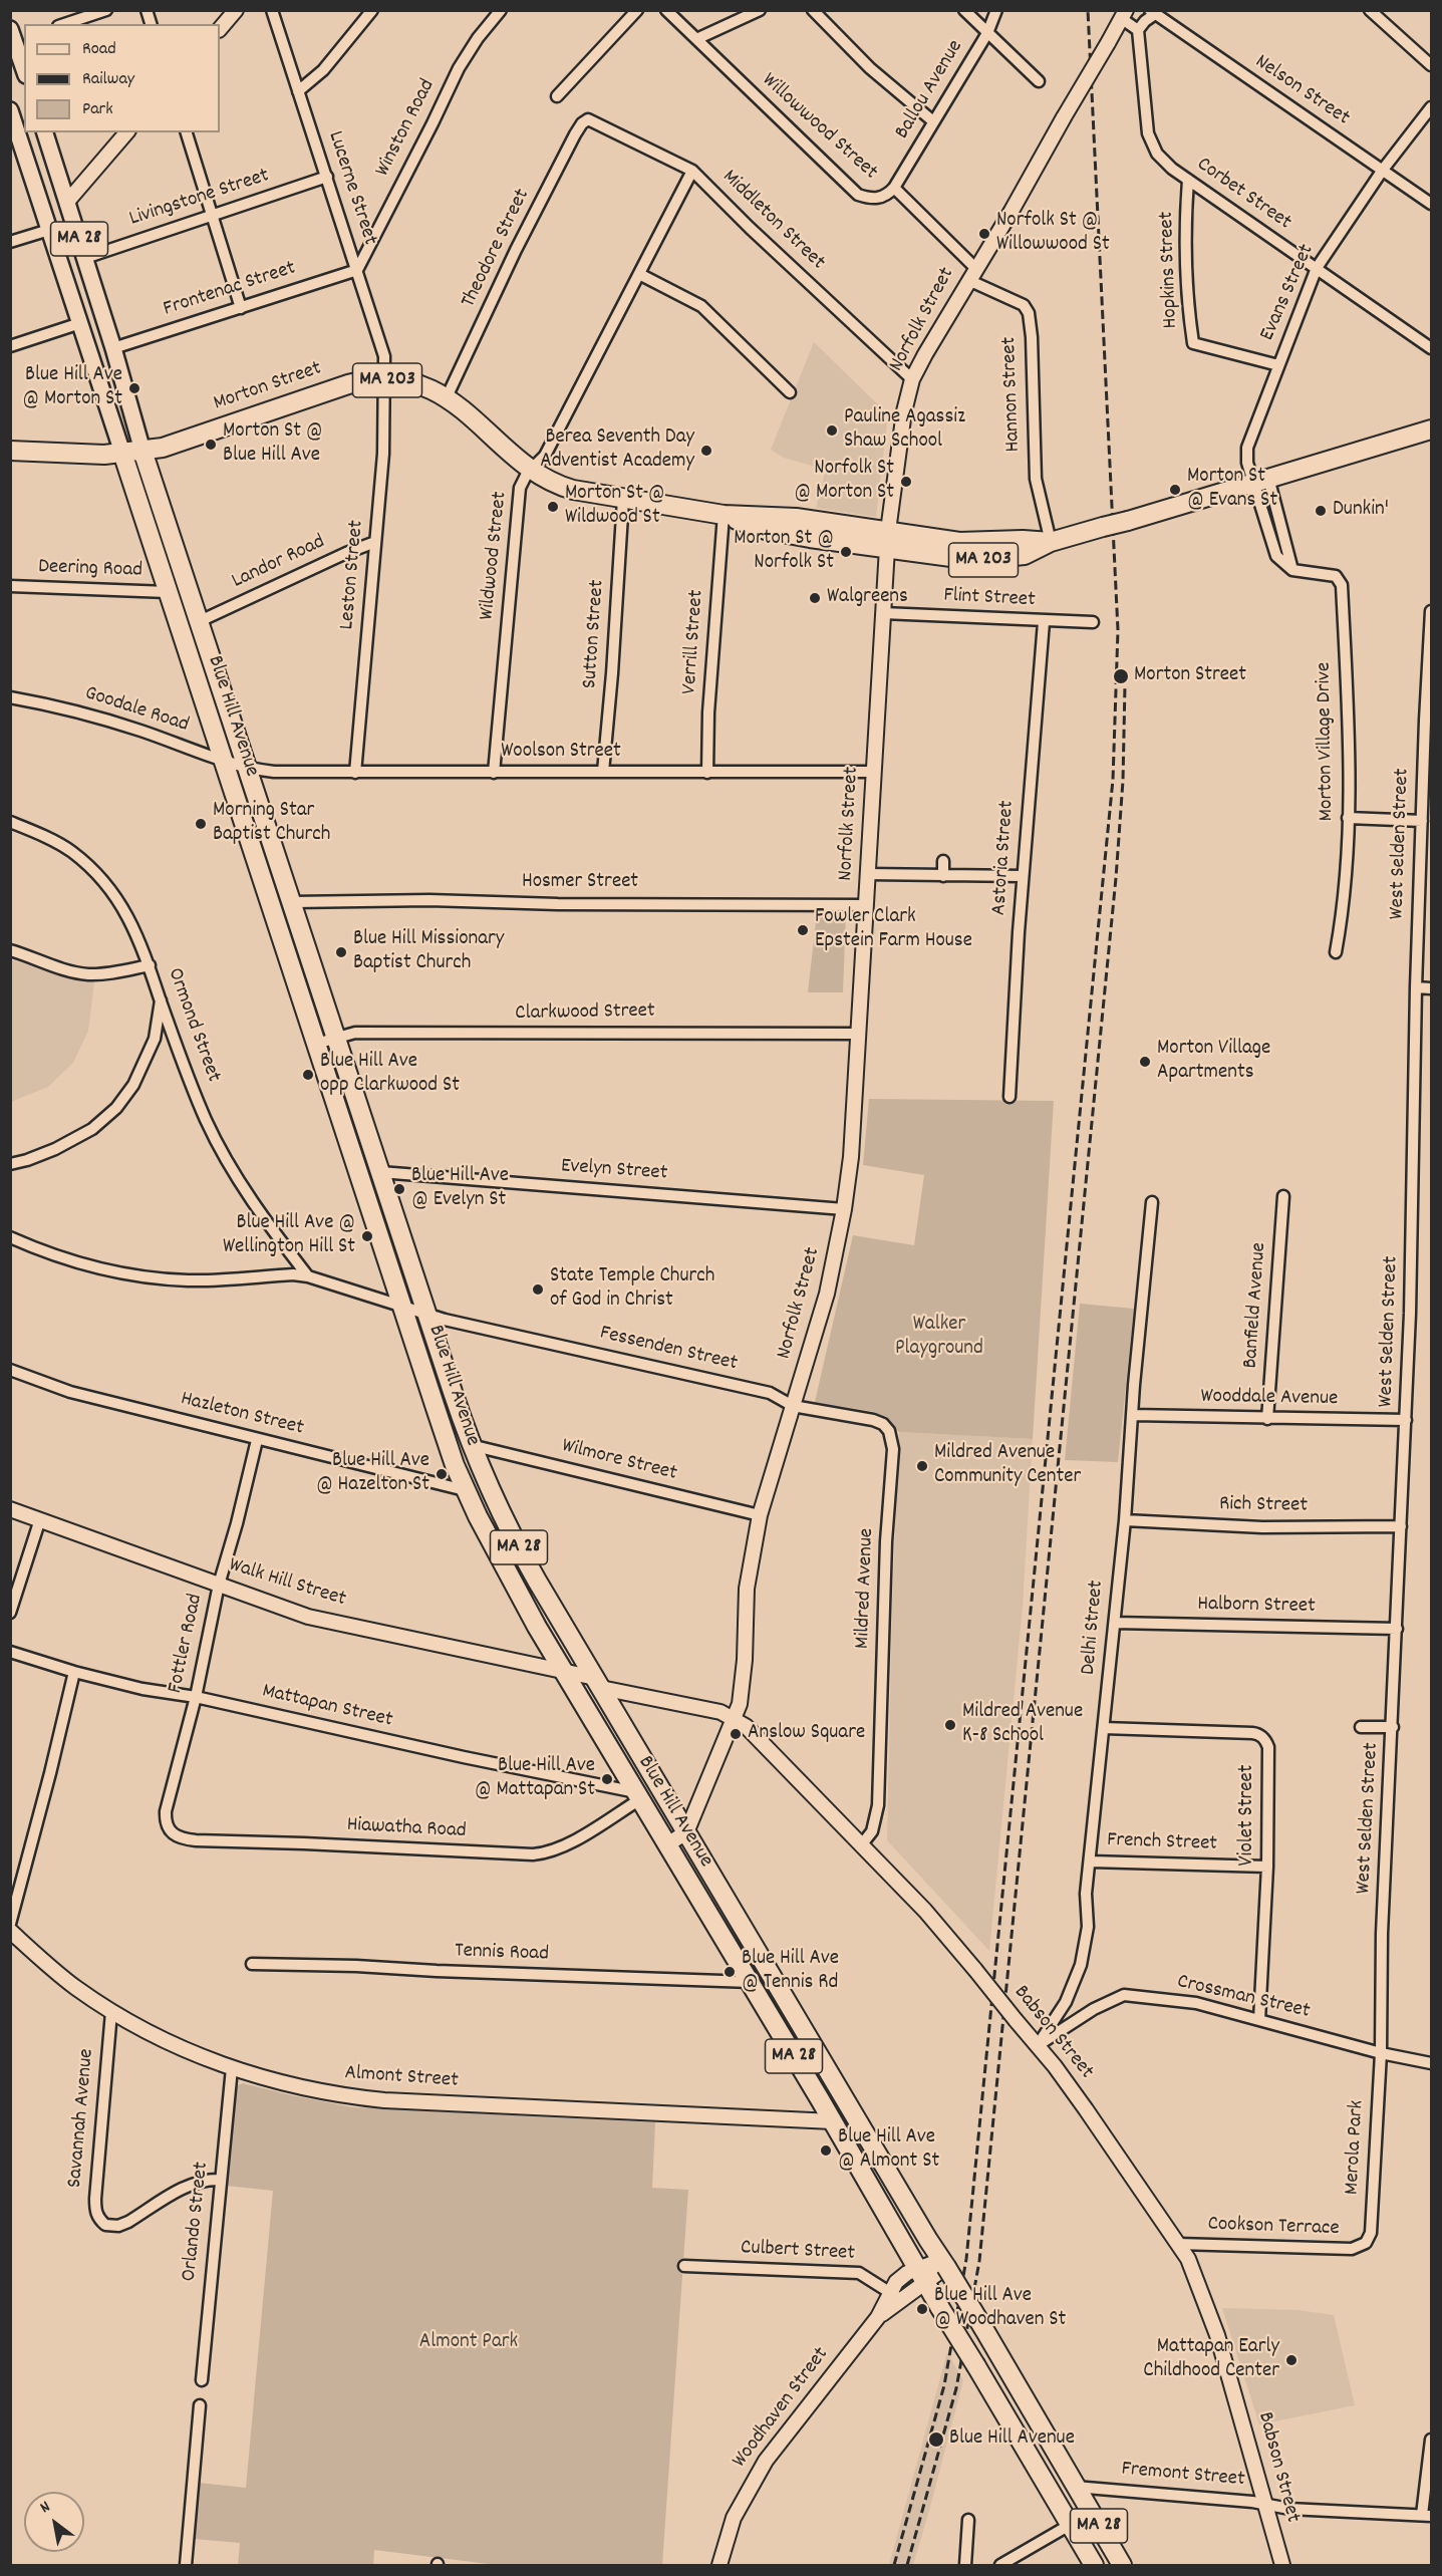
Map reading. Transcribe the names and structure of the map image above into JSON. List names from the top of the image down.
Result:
{
  "streets": {
    "highway": [
      "MA 28",
      "MA 203",
      "Morton Street",
      "Blue Hill Avenue"
    ],
    "main road": [
      "Norfolk Street",
      "Walk Hill Street",
      "Babson Street",
      "Almont Street",
      "Woodhaven Street"
    ],
    "street": [
      "Ballou Avenue",
      "Nelson Street",
      "Willowwood Street",
      "Winston Road",
      "Lucerne Street",
      "Corbet Street",
      "Livingstone Street",
      "Middleton Street",
      "Theodore Street",
      "Hopkins Street",
      "Frontenac Street",
      "Evans Street",
      "Hannon Street",
      "Wildwood Street",
      "Landor Road",
      "Deering Road",
      "Leston Street",
      "Flint Street",
      "Sutton Street",
      "Verrill Street",
      "Goodale Road",
      "Morton Village Drive",
      "Woolson Street",
      "West Selden Street",
      "Astoria Street",
      "Hosmer Street",
      "Clarkwood Street",
      "Ormond Street",
      "Evelyn Street",
      "Banfield Avenue",
      "Fessenden Street",
      "Wooddale Avenue",
      "Hazleton Street",
      "Wilmore Street",
      "Rich Street",
      "Mildred Avenue",
      "Halborn Street",
      "Delhi Street",
      "Fottler Road",
      "Mattapan Street",
      "Violet Street",
      "Hiawatha Road",
      "French Street",
      "Tennis Road",
      "Crossman Street",
      "Savannah Avenue",
      "Merola Park",
      "Orlando Street",
      "Cookson Terrace",
      "Culbert Street",
      "Fremont Street"
    ]
  },
  "crossings": [
    ["Ballou Avenue", "Willowwood Street"],
    ["Nelson Street", "Evans Street"],
    ["Willowwood Street", "Norfolk Street"],
    ["Willowwood Street", "Hannon Street"],
    ["Winston Road", "Lucerne Street"],
    ["Winston Road", "Frontenac Street"],
    ["Lucerne Street", "Livingstone Street"],
    ["Lucerne Street", "Frontenac Street"],
    ["Lucerne Street", "Morton Street"],
    ["Lucerne Street", "Leston Street"],
    ["Corbet Street", "Hopkins Street"],
    ["Corbet Street", "Evans Street"],
    ["Livingstone Street", "Blue Hill Avenue"],
    ["Middleton Street", "Theodore Street"],
    ["Middleton Street", "Norfolk Street"],
    ["Middleton Street", "Wildwood Street"],
    ["Theodore Street", "Morton Street"],
    ["Hopkins Street", "Evans Street"],
    ["Frontenac Street", "Blue Hill Avenue"],
    ["Evans Street", "Morton Street"],
    ["Evans Street", "Morton Village Drive"],
    ["Norfolk Street", "Morton Street"],
    ["Norfolk Street", "Hannon Street"],
    ["Norfolk Street", "Flint Street"],
    ["Norfolk Street", "Blue Hill Avenue"],
    ["Norfolk Street", "Woolson Street"],
    ["Norfolk Street", "Hosmer Street"],
    ["Norfolk Street", "Clarkwood Street"],
    ["Norfolk Street", "Evelyn Street"],
    ["Norfolk Street", "Fessenden Street"],
    ["Norfolk Street", "Wilmore Street"],
    ["Norfolk Street", "Mildred Avenue"],
    ["Norfolk Street", "Babson Street"],
    ["Morton Street", "Hannon Street"],
    ["Morton Street", "Wildwood Street"],
    ["Morton Street", "Leston Street"],
    ["Morton Street", "Sutton Street"],
    ["Morton Street", "Verrill Street"],
    ["Morton Street", "Blue Hill Avenue"],
    ["Morton Street", "Morton Village Drive"],
    ["Wildwood Street", "Woolson Street"],
    ["Landor Road", "Leston Street"],
    ["Landor Road", "Blue Hill Avenue"],
    ["Deering Road", "Blue Hill Avenue"],
    ["Leston Street", "Woolson Street"],
    ["Flint Street", "Astoria Street"],
    ["Sutton Street", "Woolson Street"],
    ["Verrill Street", "Woolson Street"],
    ["Goodale Road", "Blue Hill Avenue"],
    ["Goodale Road", "Woolson Street"],
    ["Blue Hill Avenue", "Woolson Street"],
    ["Blue Hill Avenue", "Hosmer Street"],
    ["Blue Hill Avenue", "Clarkwood Street"],
    ["Blue Hill Avenue", "Evelyn Street"],
    ["Blue Hill Avenue", "Fessenden Street"],
    ["Blue Hill Avenue", "Hazleton Street"],
    ["Blue Hill Avenue", "Wilmore Street"],
    ["Blue Hill Avenue", "Walk Hill Street"],
    ["Blue Hill Avenue", "Mattapan Street"],
    ["Blue Hill Avenue", "Hiawatha Road"],
    ["Blue Hill Avenue", "Tennis Road"],
    ["Blue Hill Avenue", "Babson Street"],
    ["Blue Hill Avenue", "Almont Street"],
    ["Blue Hill Avenue", "Woodhaven Street"],
    ["Blue Hill Avenue", "Fremont Street"],
    ["West Selden Street", "Wooddale Avenue"],
    ["West Selden Street", "Rich Street"],
    ["West Selden Street", "Halborn Street"],
    ["West Selden Street", "Crossman Street"],
    ["West Selden Street", "Merola Park"],
    ["Ormond Street", "Fessenden Street"],
    ["Banfield Avenue", "Wooddale Avenue"],
    ["Fessenden Street", "Mildred Avenue"],
    ["Wooddale Avenue", "Delhi Street"],
    ["Hazleton Street", "Fottler Road"],
    ["Rich Street", "Delhi Street"],
    ["Walk Hill Street", "Fottler Road"],
    ["Walk Hill Street", "Babson Street"],
    ["Mildred Avenue", "Babson Street"],
    ["Halborn Street", "Delhi Street"],
    ["Delhi Street", "Violet Street"],
    ["Delhi Street", "French Street"],
    ["Delhi Street", "Crossman Street"],
    ["Delhi Street", "Babson Street"],
    ["Fottler Road", "Mattapan Street"],
    ["Fottler Road", "Hiawatha Road"],
    ["Mattapan Street", "Hiawatha Road"],
    ["Violet Street", "French Street"],
    ["Violet Street", "Crossman Street"],
    ["Crossman Street", "Babson Street"],
    ["Crossman Street", "Merola Park"],
    ["Babson Street", "Cookson Terrace"],
    ["Babson Street", "Fremont Street"],
    ["Almont Street", "Savannah Avenue"],
    ["Almont Street", "Orlando Street"],
    ["Savannah Avenue", "Orlando Street"],
    ["Merola Park", "Cookson Terrace"],
    ["Culbert Street", "Woodhaven Street"]
  ],
  "parks": ["Walker Playground", "Almont Park"],
  "places": [
    "Norfolk St @ Willowwood St",
    "Blue Hill Ave @ Morton St",
    "Pauline Agassiz Shaw School",
    "Morton St @ Blue Hill Ave",
    "Berea Seventh Day Adventist Academy",
    "Norfolk St @ Morton St",
    "Morton St @ Evans St",
    "Morton St @ Wildwood St",
    "Dunkin'",
    "Morton St @ Norfolk St",
    "Walgreens",
    "Morton Street",
    "Morning Star Baptist Church",
    "Fowler Clark Epstein Farm House",
    "Blue Hill Missionary Baptist Church",
    "Morton Village Apartments",
    "Blue Hill Ave opp Clarkwood St",
    "Blue Hill Ave @ Evelyn St",
    "Blue Hill Ave @ Wellington Hill St",
    "State Temple Church of God in Christ",
    "Mildred Avenue Community Center",
    "Blue Hill Ave @ Hazelton St",
    "Mildred Avenue K-8 School",
    "Anslow Square",
    "Blue Hill Ave @ Mattapan St",
    "Blue Hill Ave @ Tennis Rd",
    "Blue Hill Ave @ Almont St",
    "Blue Hill Ave @ Woodhaven St",
    "Mattapan Early Childhood Center",
    "Blue Hill Avenue"
  ],
  "legend": ["Road", "Railway", "Park"],
  "north": "top left"
}
